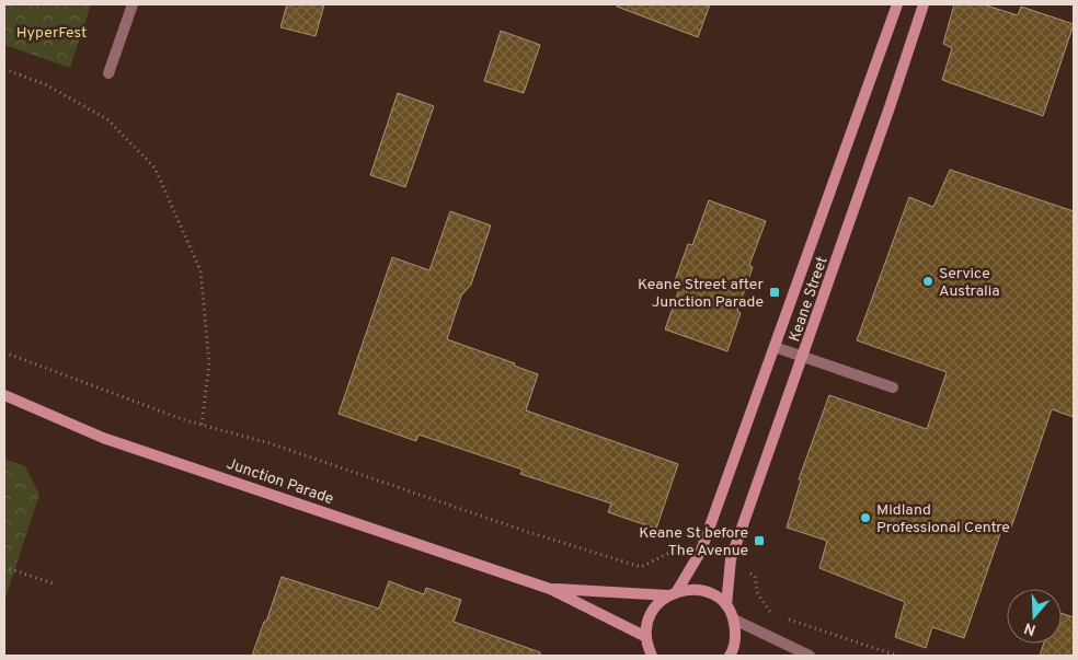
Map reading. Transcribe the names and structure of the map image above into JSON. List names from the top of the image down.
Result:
{
  "streets": {
    "street": ["Keane Street", "Junction Parade"]
  },
  "crossings": [
    ["Keane Street", "Junction Parade"]
  ],
  "parks": ["HyperFest"],
  "places": {
    "other": ["Service Australia", "Midland Professional Centre"],
    "transit": ["Keane Street after Junction Parade", "Keane St before The Avenue"]
  },
  "north": "bottom"
}
